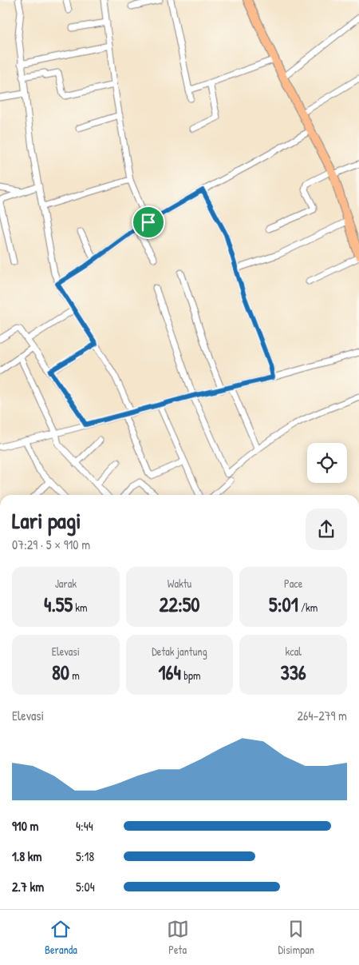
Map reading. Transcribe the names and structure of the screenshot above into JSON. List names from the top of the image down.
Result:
{
  "page": {
    "heading": ["Lari pagi", "07:29 · 5 × 910 m"],
    "stats": [
      ["Jarak", "4.55 km"],
      ["Waktu", "22:50"],
      ["Pace", "5:01 /km"],
      ["Elevasi", "80 m"],
      ["Detak jantung", "164 bpm"],
      ["kcal", "336"]
    ],
    "chart": ["Elevasi", "264–279 m"],
    "list": [
      {
        "name": "910 m",
        "note": "4:44"
      },
      {
        "name": "1.8 km",
        "note": "5:18"
      },
      {
        "name": "2.7 km",
        "note": "5:04"
      }
    ],
    "tabs": ["Beranda", "Peta", "Disimpan"]
  }
}
